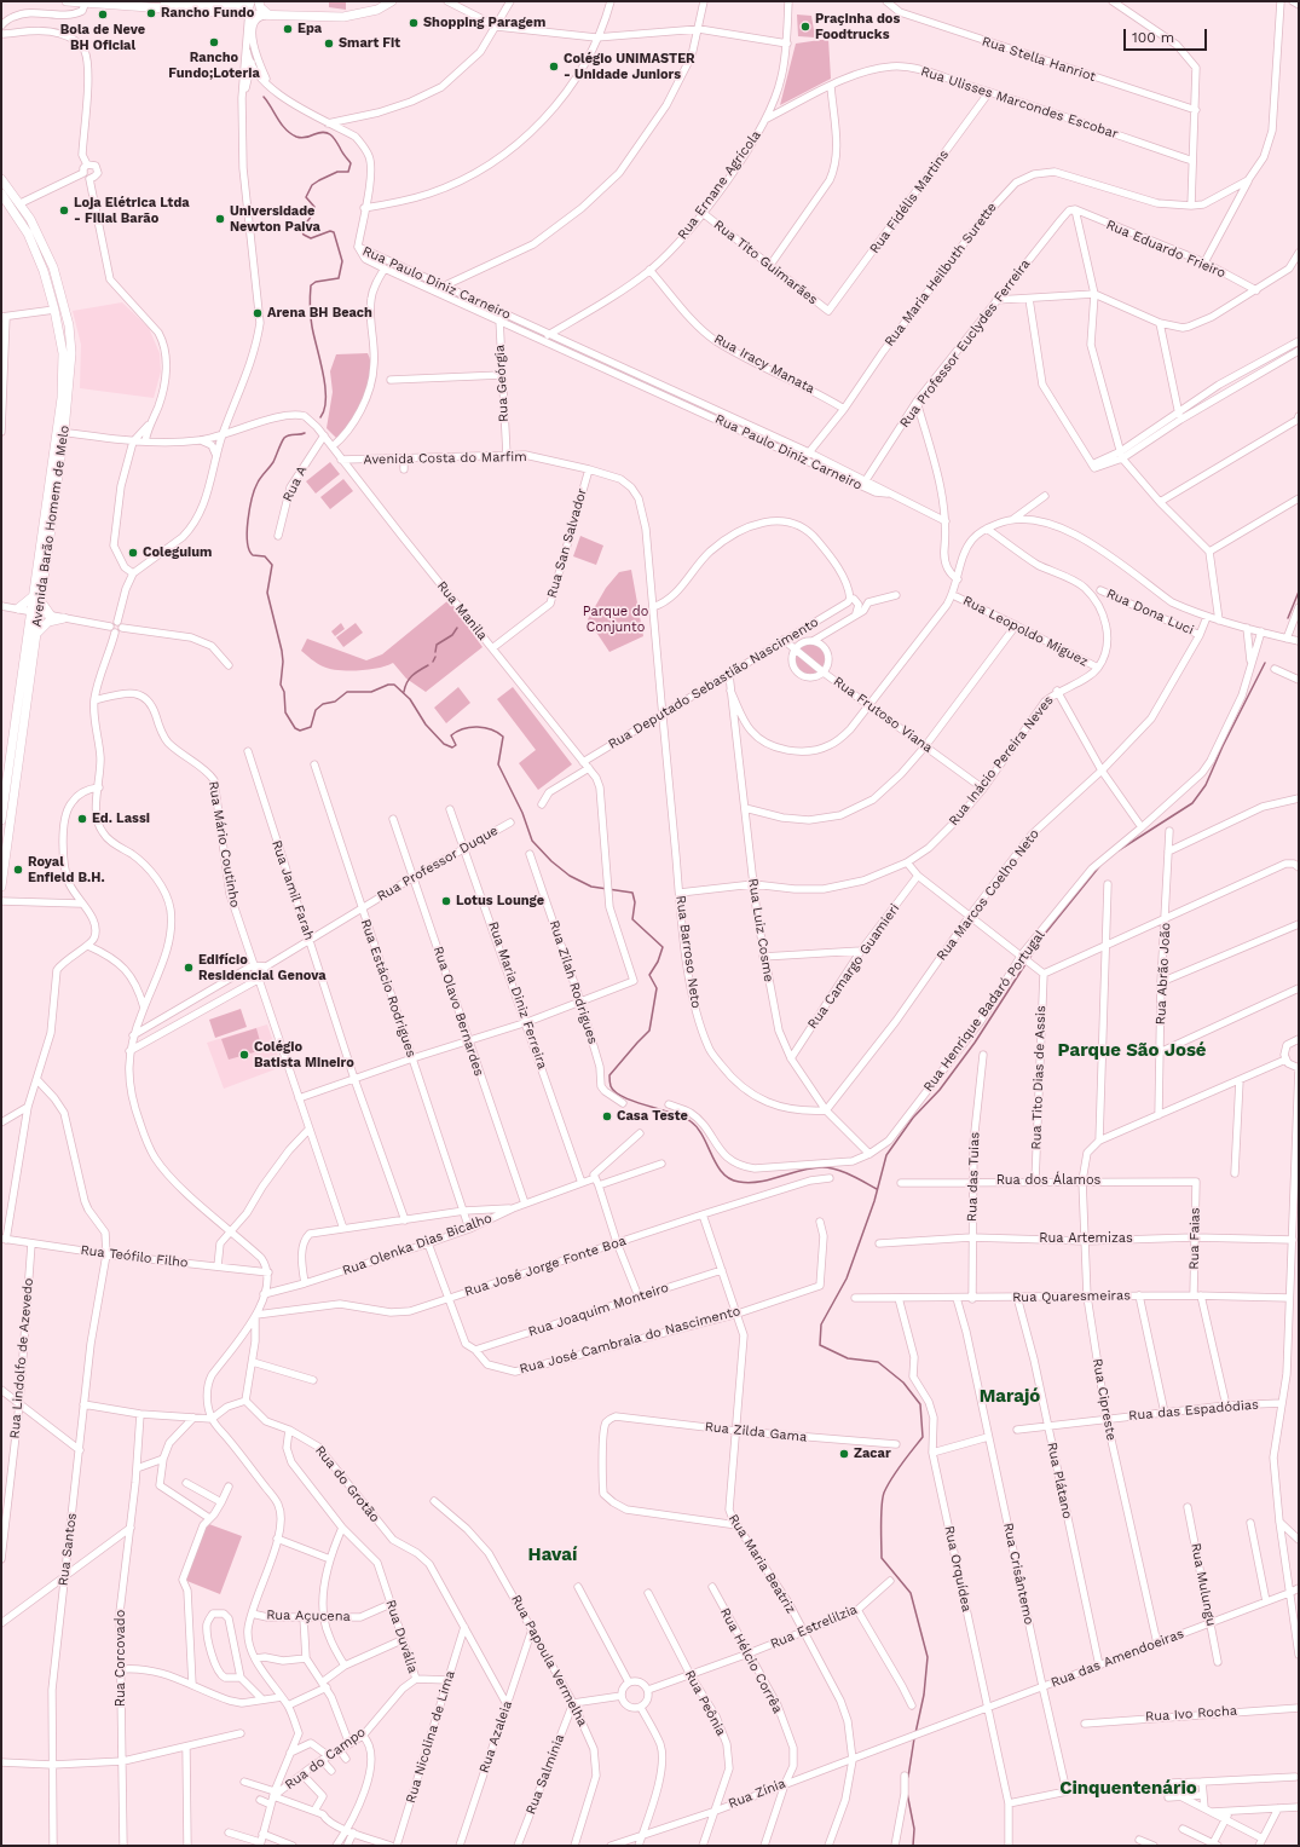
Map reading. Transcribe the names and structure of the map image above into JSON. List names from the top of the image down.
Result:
{
  "streets": {
    "main road": ["Avenida Barão Homem de Melo"],
    "street": [
      "Rua Stella Hanriot",
      "Rua Ulisses Marcondes Escobar",
      "Rua Ernane Agrícola",
      "Rua Fidélis Martins",
      "Rua Eduardo Frieiro",
      "Rua Tito Guimarães",
      "Rua Maria Heilbuth Surette",
      "Rua Paulo Diniz Carneiro",
      "Rua Professor Euclydes Ferreira",
      "Rua Iracy Manata",
      "Rua Geórgia",
      "Avenida Costa do Marfim",
      "Rua A",
      "Rua San Salvador",
      "Rua Manila",
      "Rua Dona Luci",
      "Rua Leopoldo Miguez",
      "Rua Deputado Sebastião Nascimento",
      "Rua Frutoso Viana",
      "Rua Inácio Pereira Neves",
      "Rua Mário Coutinho",
      "Rua Professor Duque",
      "Rua Jamil Farah",
      "Rua Marcos Coelho Neto",
      "Rua Luiz Cosme",
      "Rua Barroso Neto",
      "Rua Camargo Guamieri",
      "Rua Abrão João",
      "Rua Zilah Rodrigues",
      "Rua Estácio Rodrigues",
      "Rua Maria Diniz Ferreira",
      "Rua Olavo Bernardes",
      "Rua Henrique Badaró Portugal",
      "Rua Tito Dias de Assis",
      "Rua das Tuias",
      "Rua dos Álamos",
      "Rua Artemizas",
      "Rua Faias",
      "Rua Olenka Dias Bicalho",
      "Rua Teófilo Filho",
      "Rua José Jorge Fonte Boa",
      "Rua Quaresmeiras",
      "Rua Joaquim Monteiro",
      "Rua José Cambraia do Nascimento",
      "Rua Lindolfo de Azevedo",
      "Rua Cipreste",
      "Rua das Espadódias",
      "Rua Zilda Gama",
      "Rua Plátano",
      "Rua do Grotão",
      "Rua Santos",
      "Rua Maria Beatriz",
      "Rua Orquídea",
      "Rua Crisântemo",
      "Rua Mulungu",
      "Rua Açucena",
      "Rua Estrelilzia",
      "Rua Duvália",
      "Rua Corcovado",
      "Rua das Amendoeiras",
      "Rua Papoula Vermelha",
      "Rua Hélcio Corrêa",
      "Rua Peônia",
      "Rua Ivo Rocha",
      "Rua Nicolina de Lima",
      "Rua Azaleia",
      "Rua do Campo",
      "Rua Salmínia",
      "Rua Zínia"
    ]
  },
  "crossings": [
    ["Rua Ulisses Marcondes Escobar", "Rua Ernane Agrícola"],
    ["Rua Ulisses Marcondes Escobar", "Rua Fidélis Martins"],
    ["Rua Ernane Agrícola", "Rua Tito Guimarães"],
    ["Rua Ernane Agrícola", "Rua Paulo Diniz Carneiro"],
    ["Rua Ernane Agrícola", "Rua Iracy Manata"],
    ["Rua Fidélis Martins", "Rua Tito Guimarães"],
    ["Rua Eduardo Frieiro", "Rua Professor Euclydes Ferreira"],
    ["Rua Maria Heilbuth Surette", "Rua Paulo Diniz Carneiro"],
    ["Rua Maria Heilbuth Surette", "Rua Iracy Manata"],
    ["Rua Paulo Diniz Carneiro", "Rua Professor Euclydes Ferreira"],
    ["Rua Paulo Diniz Carneiro", "Rua Geórgia"],
    ["Rua Geórgia", "Avenida Costa do Marfim"],
    ["Avenida Costa do Marfim", "Rua San Salvador"],
    ["Avenida Costa do Marfim", "Rua Manila"],
    ["Avenida Costa do Marfim", "Rua Deputado Sebastião Nascimento"],
    ["Avenida Costa do Marfim", "Rua Barroso Neto"],
    ["Rua A", "Rua Manila"],
    ["Rua San Salvador", "Rua Manila"],
    ["Rua Manila", "Rua Deputado Sebastião Nascimento"],
    ["Rua Manila", "Rua Zilah Rodrigues"],
    ["Rua Dona Luci", "Rua Marcos Coelho Neto"],
    ["Rua Leopoldo Miguez", "Rua Inácio Pereira Neves"],
    ["Rua Deputado Sebastião Nascimento", "Rua Frutoso Viana"],
    ["Rua Deputado Sebastião Nascimento", "Rua Luiz Cosme"],
    ["Rua Deputado Sebastião Nascimento", "Rua Barroso Neto"],
    ["Rua Frutoso Viana", "Rua Inácio Pereira Neves"],
    ["Rua Inácio Pereira Neves", "Rua Luiz Cosme"],
    ["Rua Inácio Pereira Neves", "Rua Barroso Neto"],
    ["Rua Mário Coutinho", "Rua Professor Duque"],
    ["Rua Professor Duque", "Rua Jamil Farah"],
    ["Rua Professor Duque", "Rua Estácio Rodrigues"],
    ["Rua Professor Duque", "Rua Maria Diniz Ferreira"],
    ["Rua Professor Duque", "Rua Olavo Bernardes"],
    ["Rua Marcos Coelho Neto", "Rua Luiz Cosme"],
    ["Rua Marcos Coelho Neto", "Rua Barroso Neto"],
    ["Rua Luiz Cosme", "Rua Barroso Neto"],
    ["Rua Luiz Cosme", "Rua Camargo Guamieri"],
    ["Rua Luiz Cosme", "Rua Henrique Badaró Portugal"],
    ["Rua Estácio Rodrigues", "Rua Olenka Dias Bicalho"],
    ["Rua Maria Diniz Ferreira", "Rua Olenka Dias Bicalho"],
    ["Rua Olavo Bernardes", "Rua Olenka Dias Bicalho"],
    ["Rua Tito Dias de Assis", "Rua dos Álamos"],
    ["Rua das Tuias", "Rua dos Álamos"],
    ["Rua das Tuias", "Rua Artemizas"],
    ["Rua das Tuias", "Rua Quaresmeiras"],
    ["Rua dos Álamos", "Rua Faias"],
    ["Rua dos Álamos", "Rua Cipreste"],
    ["Rua Artemizas", "Rua Faias"],
    ["Rua Artemizas", "Rua Cipreste"],
    ["Rua Faias", "Rua Quaresmeiras"],
    ["Rua Faias", "Rua das Espadódias"],
    ["Rua Olenka Dias Bicalho", "Rua José Cambraia do Nascimento"],
    ["Rua Teófilo Filho", "Rua Lindolfo de Azevedo"],
    ["Rua Teófilo Filho", "Rua Santos"],
    ["Rua José Jorge Fonte Boa", "Rua José Cambraia do Nascimento"],
    ["Rua José Jorge Fonte Boa", "Rua Maria Beatriz"],
    ["Rua Quaresmeiras", "Rua Cipreste"],
    ["Rua Quaresmeiras", "Rua Plátano"],
    ["Rua Quaresmeiras", "Rua Orquídea"],
    ["Rua Quaresmeiras", "Rua Crisântemo"],
    ["Rua Joaquim Monteiro", "Rua José Cambraia do Nascimento"],
    ["Rua Joaquim Monteiro", "Rua Maria Beatriz"],
    ["Rua José Cambraia do Nascimento", "Rua Maria Beatriz"],
    ["Rua Cipreste", "Rua das Espadódias"],
    ["Rua Cipreste", "Rua das Amendoeiras"],
    ["Rua das Espadódias", "Rua Plátano"],
    ["Rua Zilda Gama", "Rua Maria Beatriz"],
    ["Rua Plátano", "Rua das Amendoeiras"],
    ["Rua do Grotão", "Rua Nicolina de Lima"],
    ["Rua do Grotão", "Rua Azaleia"],
    ["Rua Maria Beatriz", "Rua Estrelilzia"],
    ["Rua Maria Beatriz", "Rua Zínia"],
    ["Rua Orquídea", "Rua Crisântemo"],
    ["Rua Orquídea", "Rua das Amendoeiras"],
    ["Rua Crisântemo", "Rua das Amendoeiras"],
    ["Rua Mulungu", "Rua das Amendoeiras"],
    ["Rua Açucena", "Rua Duvália"],
    ["Rua Estrelilzia", "Rua Hélcio Corrêa"],
    ["Rua Estrelilzia", "Rua Peônia"],
    ["Rua Duvália", "Rua Nicolina de Lima"],
    ["Rua Duvália", "Rua do Campo"],
    ["Rua das Amendoeiras", "Rua Zínia"],
    ["Rua Papoula Vermelha", "Rua Azaleia"],
    ["Rua Papoula Vermelha", "Rua Salmínia"],
    ["Rua Hélcio Corrêa", "Rua Zínia"],
    ["Rua Peônia", "Rua Zínia"]
  ],
  "districts": [
    "Parque São José",
    "Marajó",
    "Havaí",
    "Cinquentenário"
  ],
  "parks": ["Parque do Conjunto"],
  "places": [
    "Rancho Fundo",
    "Bola de Neve BH Oficial",
    "Shopping Paragem",
    "Praçinha dos Foodtrucks",
    "Epa",
    "Rancho Fundo;Loteria",
    "Smart Fit",
    "Colégio UNIMASTER - Unidade Juniors",
    "Loja Elétrica Ltda - Filial Barão",
    "Universidade Newton Paiva",
    "Arena BH Beach",
    "Coleguium",
    "Ed. Lassi",
    "Royal Enfield B.H.",
    "Lotus Lounge",
    "Edifício Residencial Genova",
    "Colégio Batista Mineiro",
    "Casa Teste",
    "Zacar"
  ],
  "scale_bar": "100 m"
}
